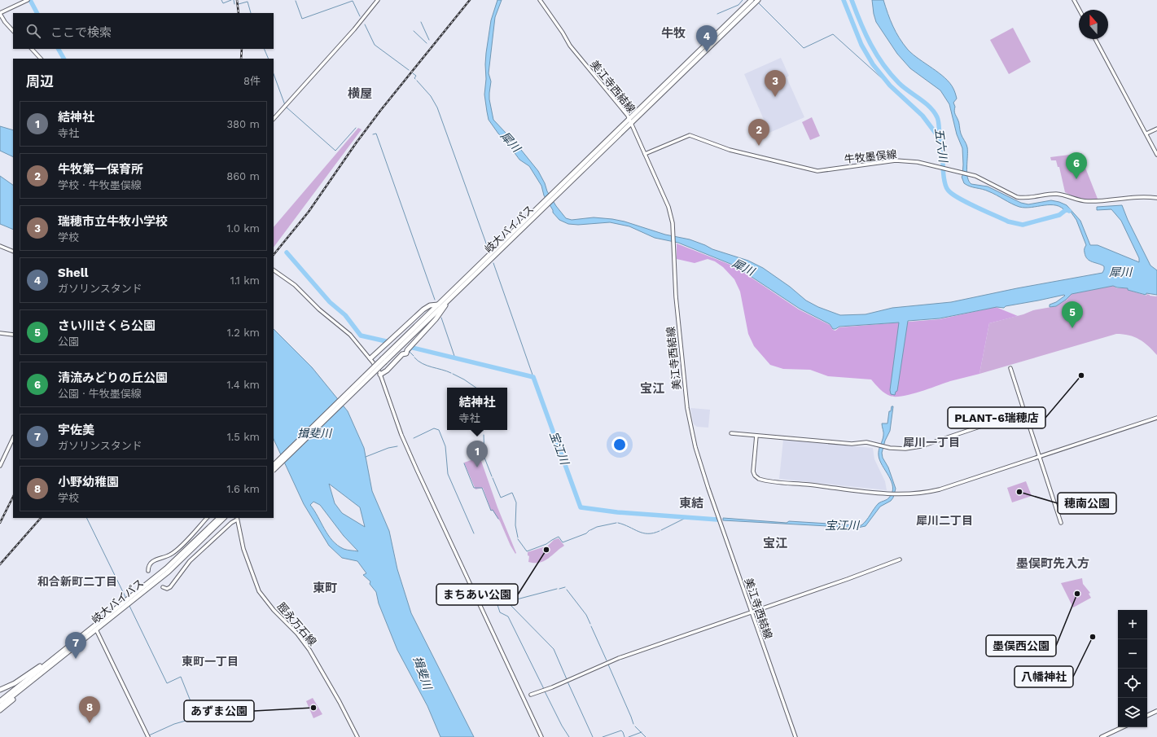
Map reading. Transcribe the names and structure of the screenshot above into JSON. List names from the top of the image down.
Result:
{
  "streets": {
    "highway": ["岐大バイパス"],
    "street": ["美江寺西結線", "牛牧墨俣線", "脛永万石線"]
  },
  "crossings": [
    ["美江寺西結線", "牛牧墨俣線"],
    ["美江寺西結線", "岐大バイパス"]
  ],
  "districts": [
    "牛牧",
    "横屋",
    "宝江",
    "犀川一丁目",
    "東結",
    "犀川二丁目",
    "宝江",
    "墨俣町先入方",
    "和合新町二丁目",
    "東町",
    "東町一丁目"
  ],
  "water": [
    "犀川",
    "五六川",
    "揖斐川",
    "宝江川"
  ],
  "places": [
    "PLANT-6瑞穂店",
    "穂南公園",
    "まちあい公園",
    "墨俣西公園",
    "八幡神社",
    "あずま公園"
  ],
  "north": "top",
  "page": {
    "search": "ここで検索",
    "pins": [
      "4",
      "3",
      "2",
      "6",
      "5",
      "1",
      "7",
      "8"
    ],
    "heading": ["周辺", "8件"],
    "list": [
      {
        "mark": "1",
        "name": "結神社",
        "note": "寺社",
        "value": "380 m"
      },
      {
        "mark": "2",
        "name": "牛牧第一保育所",
        "note": "学校 · 牛牧墨俣線",
        "value": "860 m"
      },
      {
        "mark": "3",
        "name": "瑞穂市立牛牧小学校",
        "note": "学校",
        "value": "1.0 km"
      },
      {
        "mark": "4",
        "name": "Shell",
        "note": "ガソリンスタンド",
        "value": "1.1 km"
      },
      {
        "mark": "5",
        "name": "さい川さくら公園",
        "note": "公園",
        "value": "1.2 km"
      },
      {
        "mark": "6",
        "name": "清流みどりの丘公園",
        "note": "公園 · 牛牧墨俣線",
        "value": "1.4 km"
      },
      {
        "mark": "7",
        "name": "宇佐美",
        "note": "ガソリンスタンド",
        "value": "1.5 km"
      },
      {
        "mark": "8",
        "name": "小野幼稚園",
        "note": "学校",
        "value": "1.6 km"
      }
    ],
    "popup": ["結神社", "寺社"],
    "map_buttons": ["+", "−"]
  }
}
